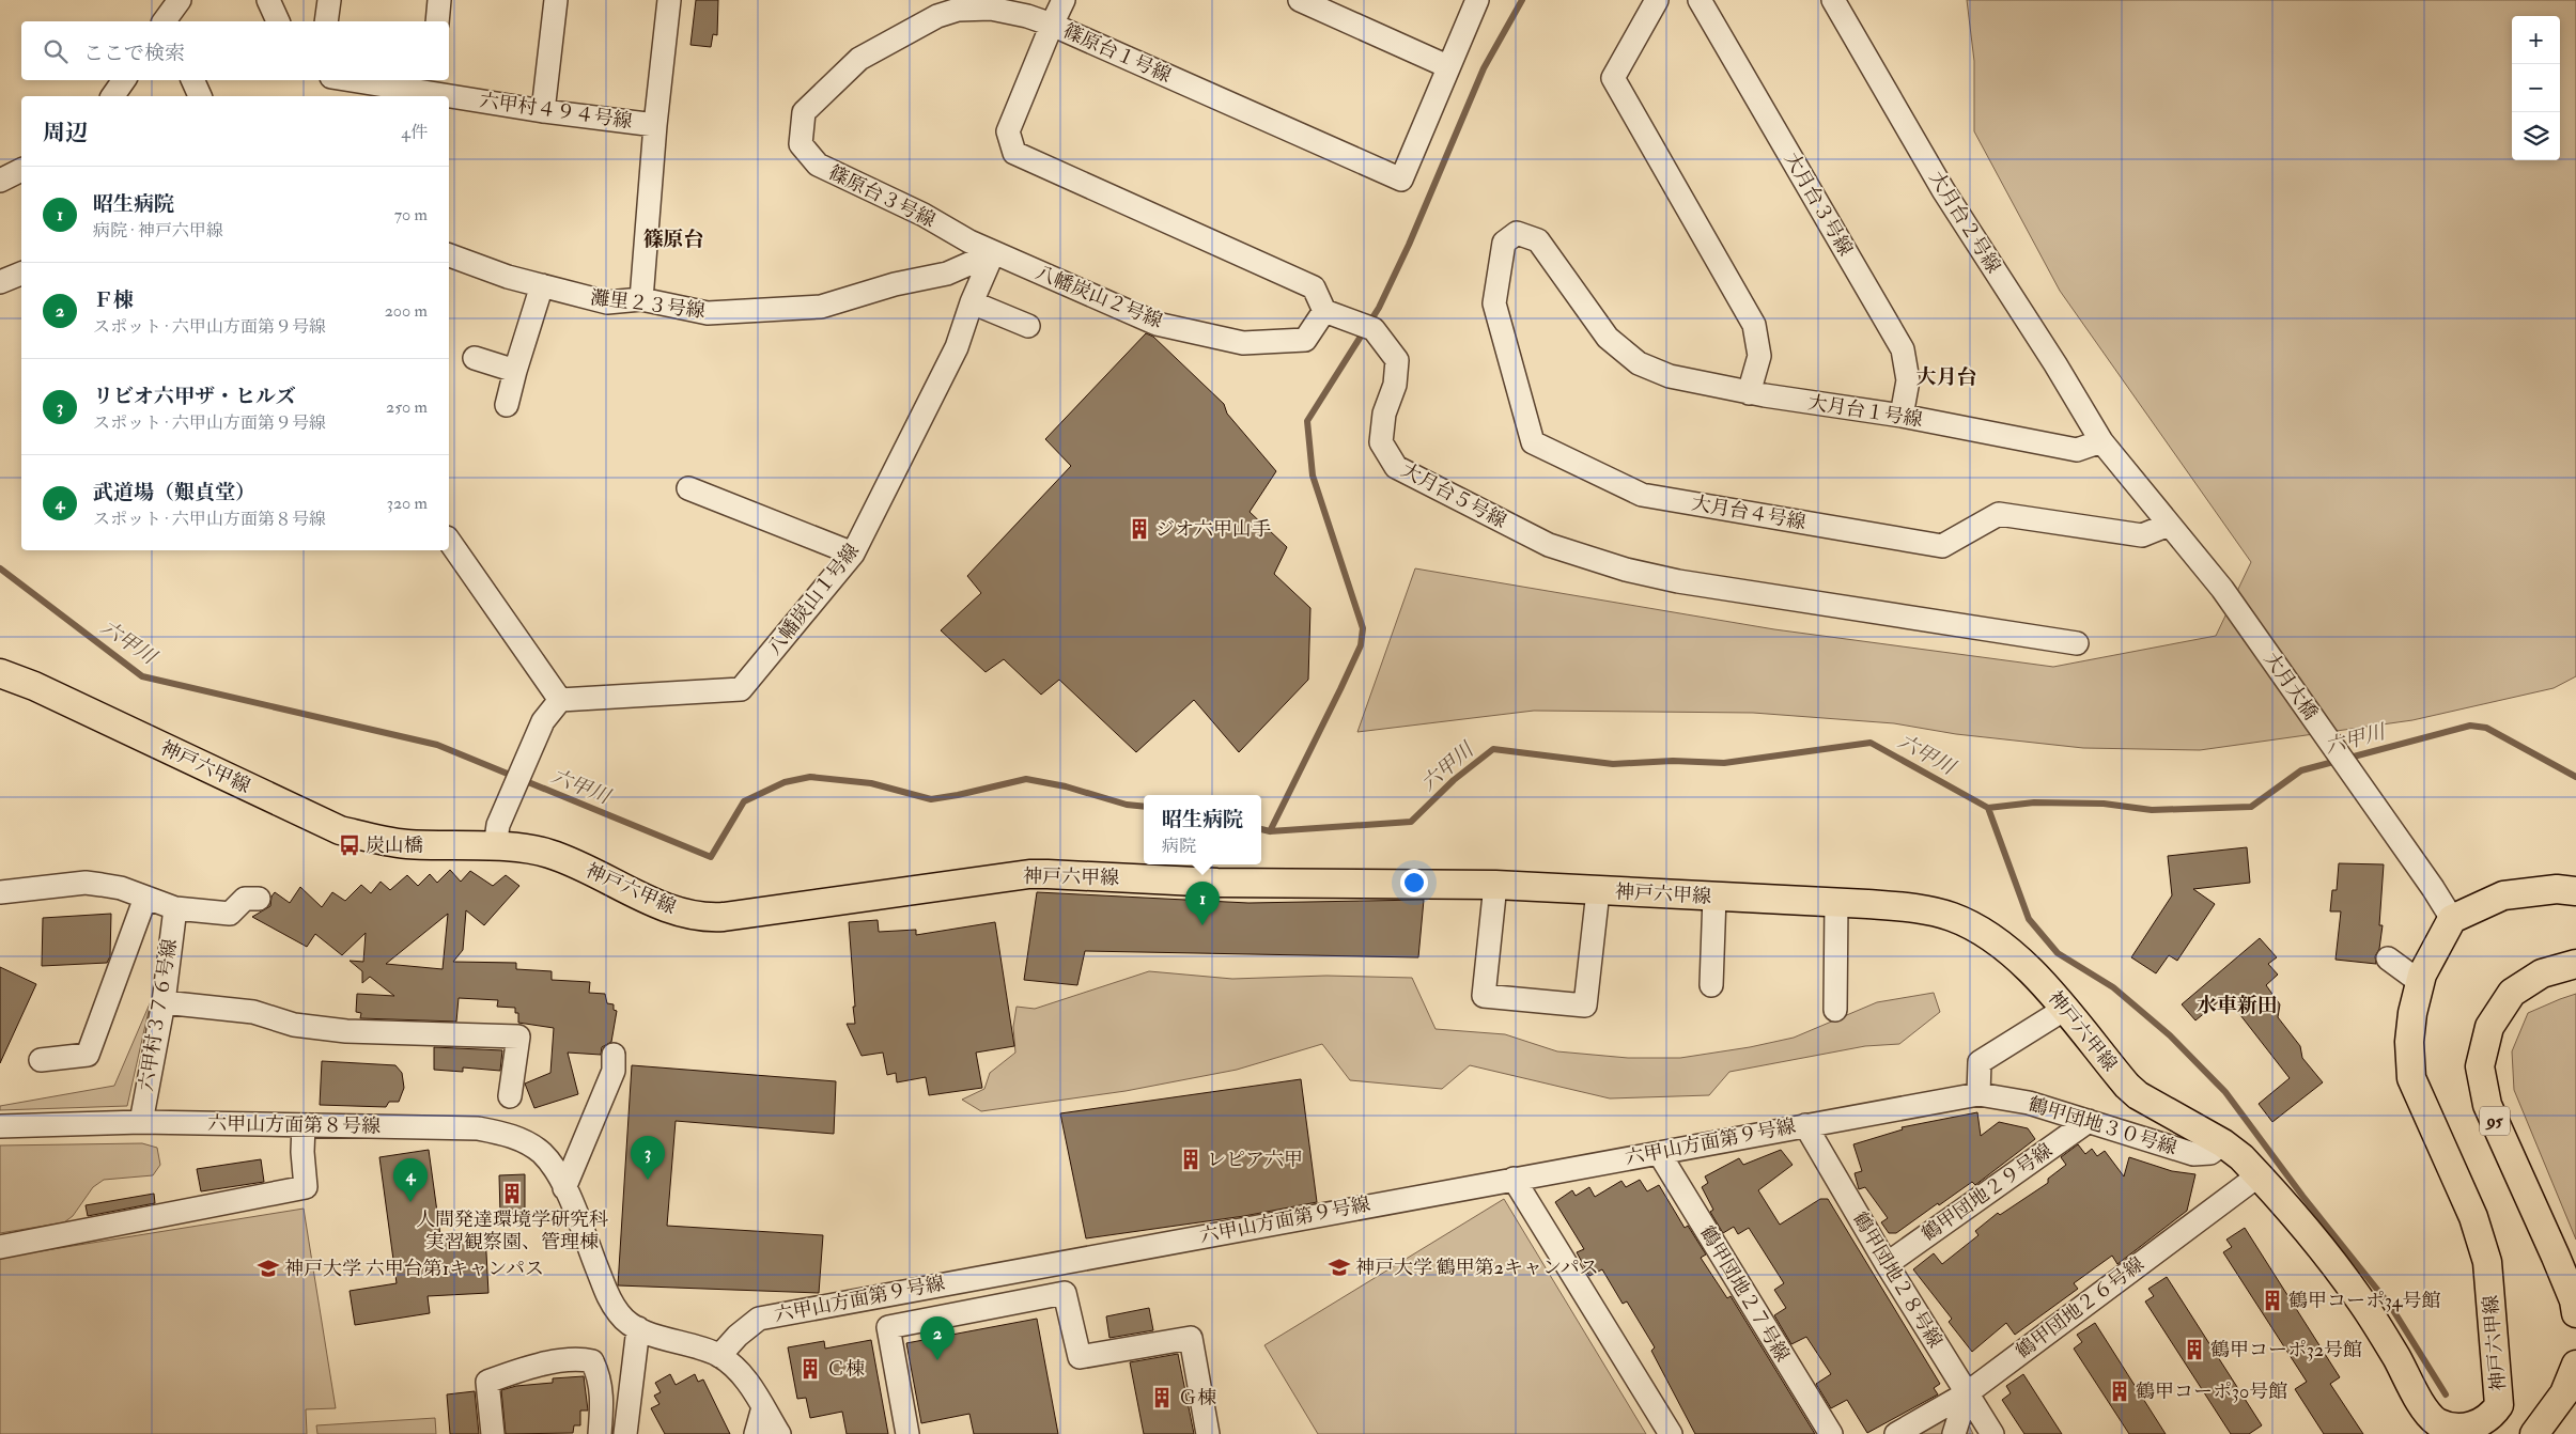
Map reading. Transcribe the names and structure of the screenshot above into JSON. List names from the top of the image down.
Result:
{
  "streets": {
    "main road": ["神戸六甲線", "95"],
    "street": [
      "篠原台１号線",
      "六甲村４９４号線",
      "篠原台３号線",
      "大月台３号線",
      "大月台２号線",
      "八幡炭山２号線",
      "灘里２３号線",
      "大月台１号線",
      "大月台５号線",
      "大月台４号線",
      "八幡炭山１号線",
      "大月大橋",
      "六甲村３７６号線",
      "六甲山方面第８号線",
      "鶴甲団地３０号線",
      "六甲山方面第９号線",
      "鶴甲団地２９号線",
      "鶴甲団地２８号線",
      "鶴甲団地２７号線",
      "鶴甲団地２６号線"
    ]
  },
  "crossings": [
    ["篠原台１号線", "篠原台３号線"],
    ["篠原台１号線", "八幡炭山２号線"],
    ["篠原台１号線", "大月台５号線"],
    ["篠原台３号線", "八幡炭山２号線"],
    ["篠原台３号線", "灘里２３号線"],
    ["篠原台３号線", "八幡炭山１号線"],
    ["大月台３号線", "大月台１号線"],
    ["大月台２号線", "大月台１号線"],
    ["八幡炭山２号線", "灘里２３号線"],
    ["八幡炭山２号線", "大月台５号線"],
    ["八幡炭山２号線", "八幡炭山１号線"],
    ["灘里２３号線", "八幡炭山１号線"],
    ["大月台１号線", "大月台４号線"],
    ["大月台４号線", "大月大橋"],
    ["大月大橋", "神戸六甲線"],
    ["神戸六甲線", "鶴甲団地３０号線"],
    ["神戸六甲線", "鶴甲団地２６号線"],
    ["六甲村３７６号線", "六甲山方面第８号線"],
    ["鶴甲団地３０号線", "六甲山方面第９号線"],
    ["鶴甲団地３０号線", "鶴甲団地２９号線"],
    ["六甲山方面第９号線", "鶴甲団地２８号線"],
    ["六甲山方面第９号線", "鶴甲団地２７号線"],
    ["鶴甲団地２９号線", "鶴甲団地２８号線"],
    ["鶴甲団地２８号線", "鶴甲団地２６号線"]
  ],
  "districts": ["篠原台", "大月台", "水車新田"],
  "water": ["六甲川"],
  "places": {
    "building": [
      "ジオ六甲山手",
      "レピア六甲",
      "人間発達環境学研究科 実習観察園、管理棟",
      "鶴甲コーポ34号館",
      "鶴甲コーポ32号館",
      "Ｃ棟",
      "鶴甲コーポ30号館",
      "Ｇ棟"
    ],
    "bus stop": ["炭山橋"],
    "school or university": ["神戸大学 鶴甲第2キャンパス", "神戸大学 六甲台第1キャンパス"]
  },
  "page": {
    "map_buttons": ["+", "−"],
    "search": "ここで検索",
    "heading": ["周辺", "4件"],
    "list": [
      {
        "mark": "1",
        "name": "昭生病院",
        "note": "病院 · 神戸六甲線",
        "value": "70 m"
      },
      {
        "mark": "2",
        "name": "Ｆ棟",
        "note": "スポット · 六甲山方面第９号線",
        "value": "200 m"
      },
      {
        "mark": "3",
        "name": "リビオ六甲ザ・ヒルズ",
        "note": "スポット · 六甲山方面第９号線",
        "value": "250 m"
      },
      {
        "mark": "4",
        "name": "武道場（艱貞堂）",
        "note": "スポット · 六甲山方面第８号線",
        "value": "320 m"
      }
    ],
    "popup": ["昭生病院", "病院"],
    "pins": [
      "1",
      "3",
      "4",
      "2"
    ]
  }
}
